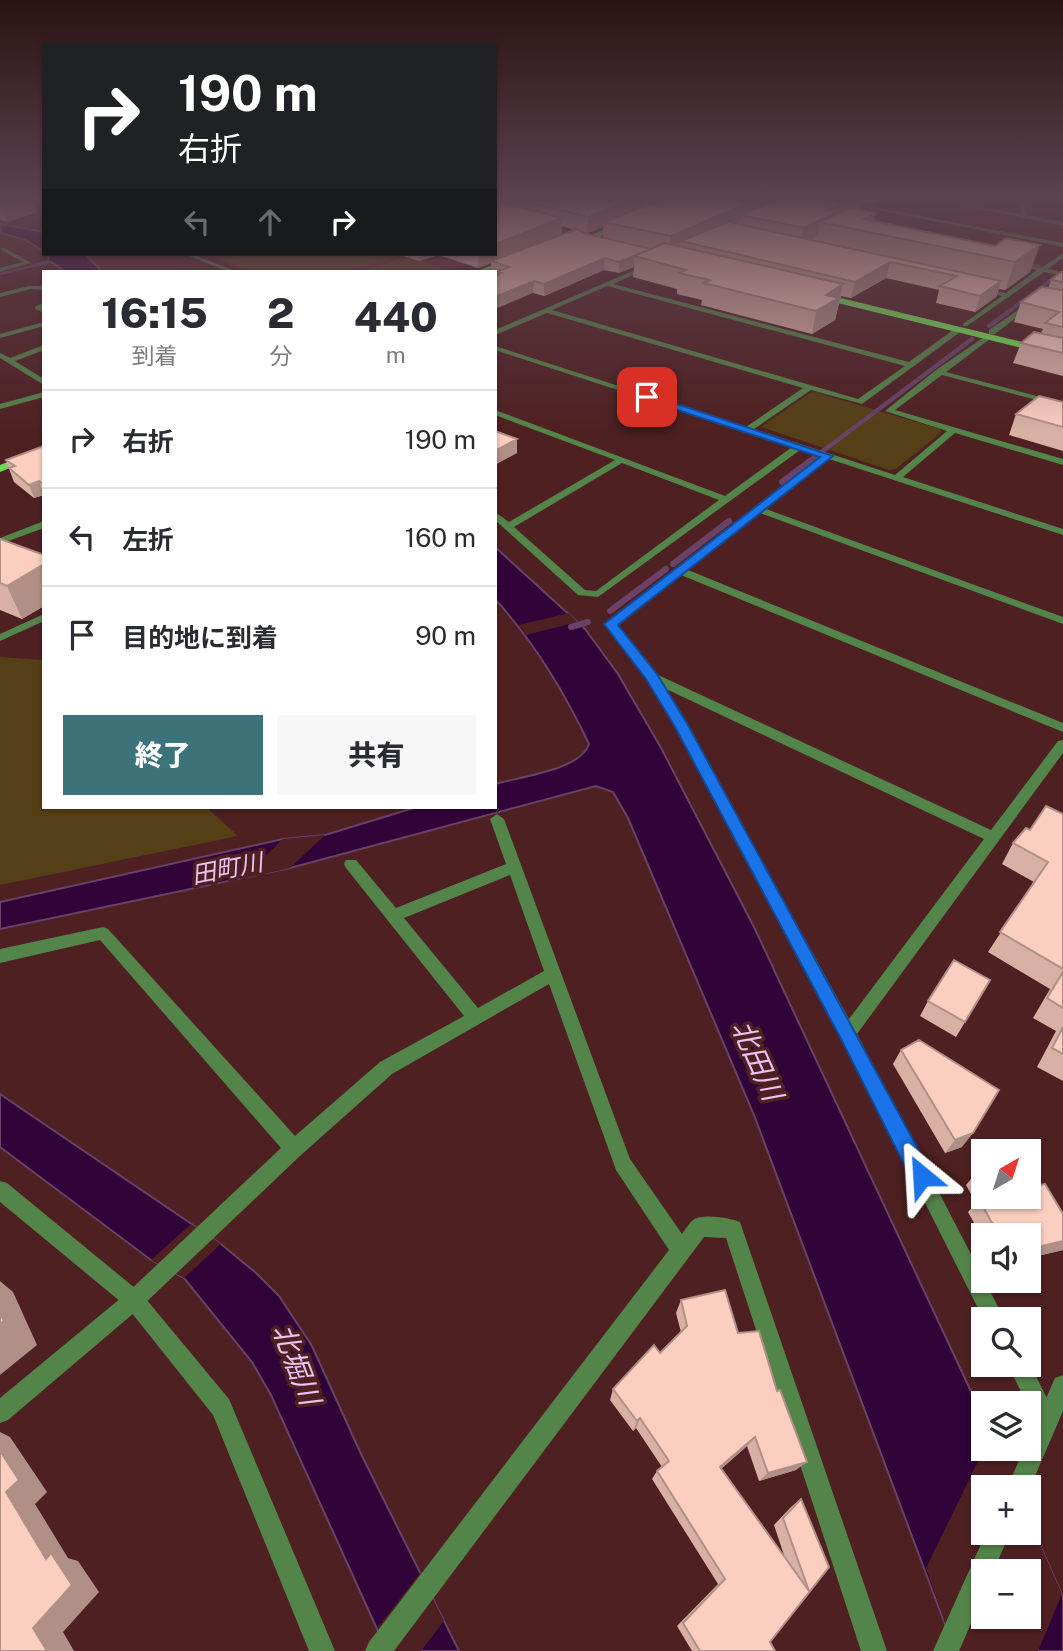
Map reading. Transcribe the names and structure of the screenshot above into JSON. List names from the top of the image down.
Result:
{
  "water": ["田町川", "北田川", "北堀川"],
  "north": "top right",
  "page": {
    "turn": ["190 m", "右折"],
    "eta": [
      "16:15",
      "到着",
      "2",
      "分",
      "440",
      "m"
    ],
    "list": [
      {
        "name": "右折",
        "value": "190 m"
      },
      {
        "name": "左折",
        "value": "160 m"
      },
      {
        "name": "目的地に到着",
        "value": "90 m"
      }
    ],
    "buttons": ["終了", "共有"],
    "map_buttons": ["+", "−"]
  }
}
